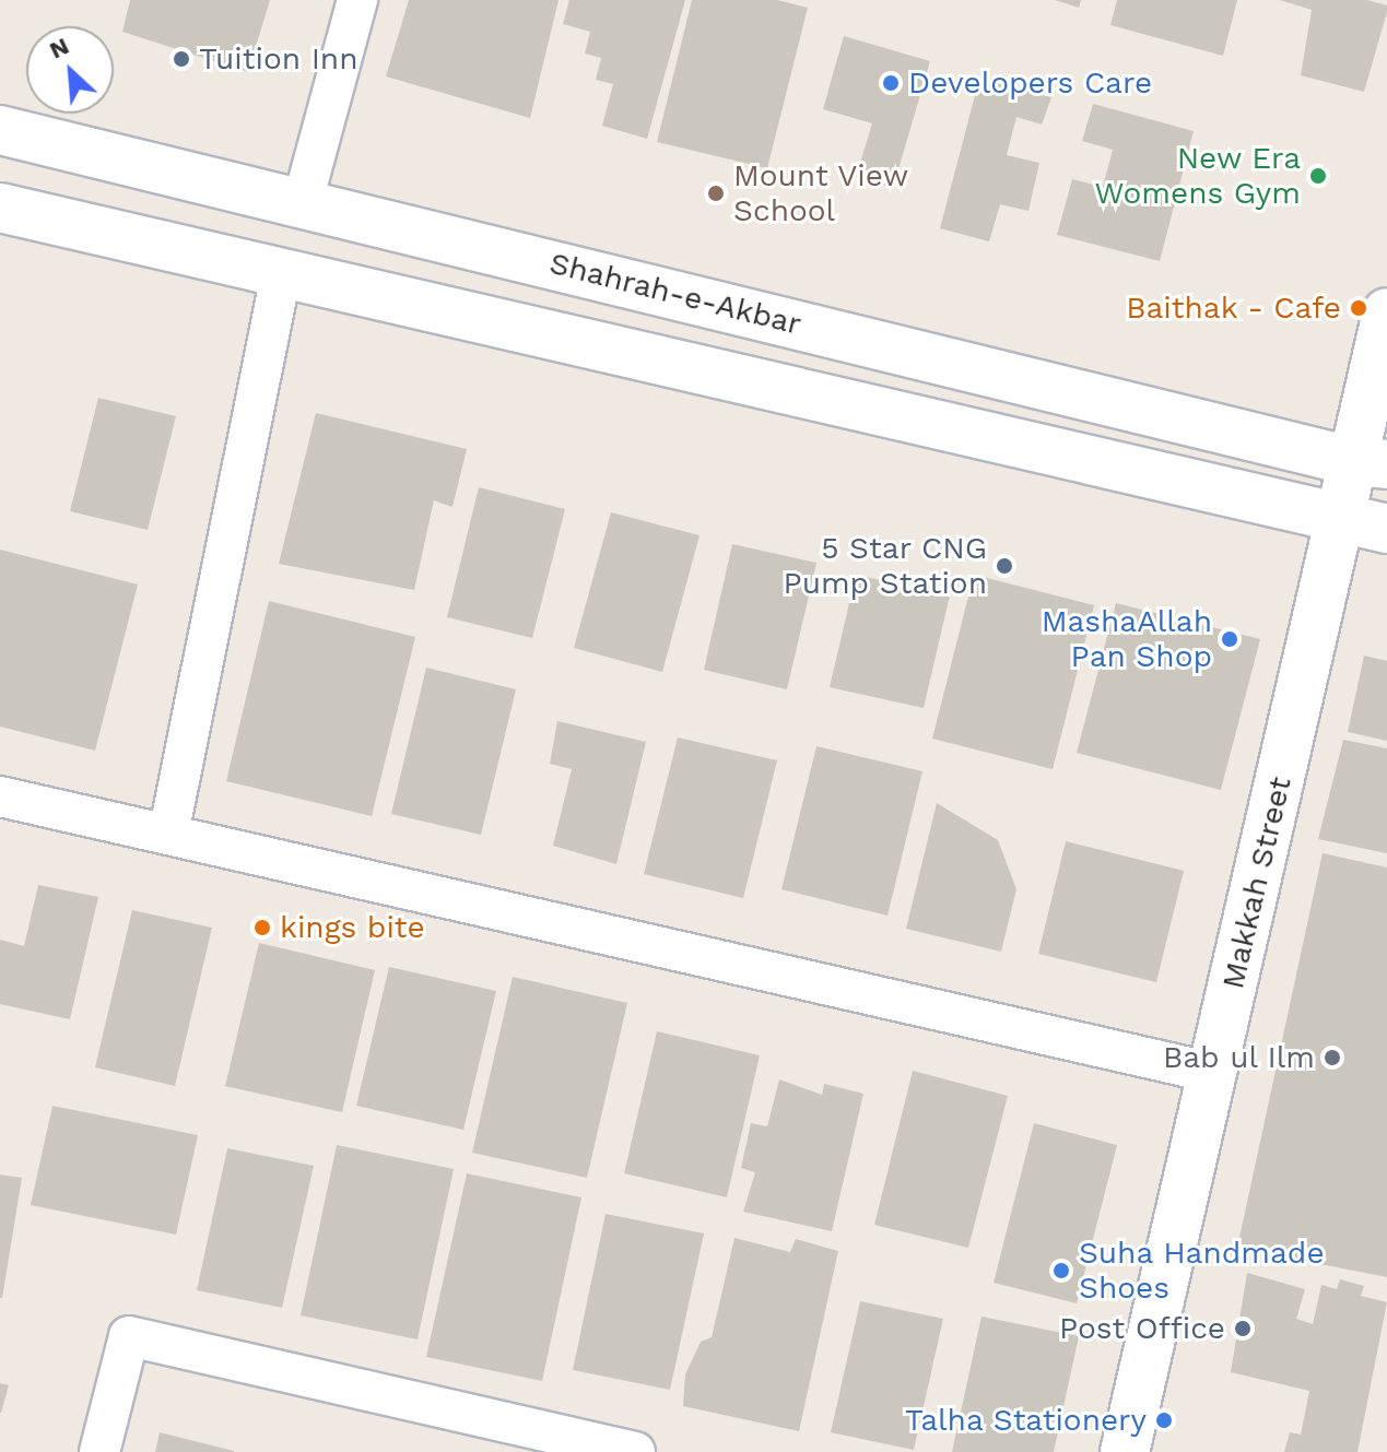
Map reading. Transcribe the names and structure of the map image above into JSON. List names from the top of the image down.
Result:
{
  "streets": {
    "main road": ["Shahrah-e-Akbar", "Makkah Street"]
  },
  "crossings": [
    ["Shahrah-e-Akbar", "Makkah Street"]
  ],
  "places": [
    "Tuition Inn",
    "Developers Care",
    "New Era Womens Gym",
    "Mount View School",
    "Baithak - Cafe",
    "5 Star CNG Pump Station",
    "MashaAllah Pan Shop",
    "kings bite",
    "Bab ul Ilm",
    "Suha Handmade Shoes",
    "Post Office",
    "Talha Stationery"
  ],
  "north": "top left"
}
